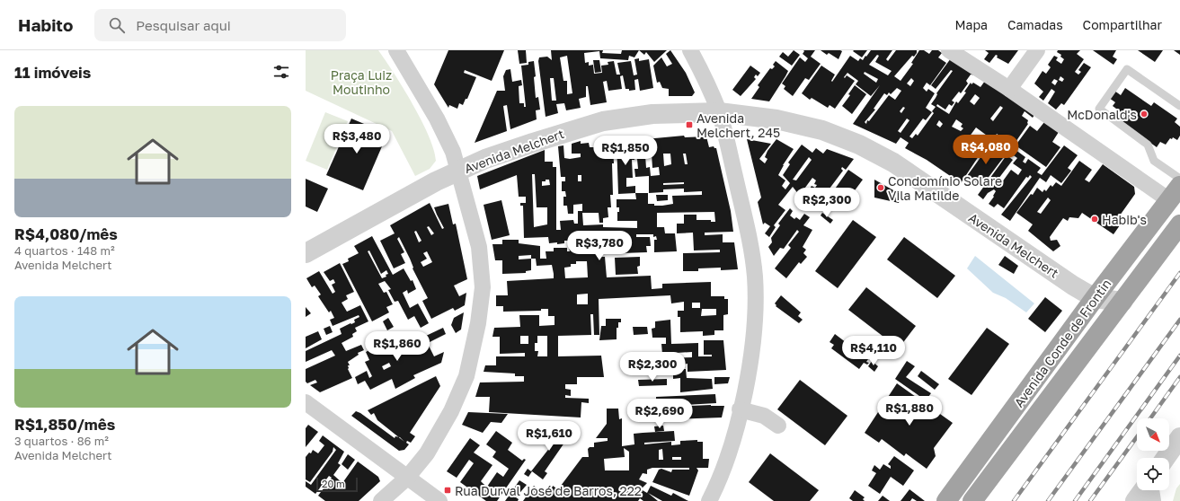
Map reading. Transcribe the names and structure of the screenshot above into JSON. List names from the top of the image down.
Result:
{
  "streets": {
    "highway": ["Avenida Conde de Frontin"],
    "street": ["Avenida Melchert"]
  },
  "crossings": [
    ["Avenida Melchert", "Avenida Conde de Frontin"]
  ],
  "parks": ["Praça Luiz Moutinho"],
  "places": {
    "other": ["McDonald's", "Condomínio Solare Vila Matilde", "Habib's"],
    "transit": ["Avenida Melchert, 245", "Rua Durval José de Barros, 222"]
  },
  "scale_bar": "20 m",
  "north": "bottom right",
  "page": {
    "header": "Habito",
    "search": "Pesquisar aqui",
    "nav": ["Mapa", "Camadas", "Compartilhar"],
    "heading": "11 imóveis",
    "list": [
      {
        "name": "R$4,080/mês",
        "note": "4 quartos · 148 m² · Avenida Melchert"
      },
      {
        "name": "R$1,850/mês",
        "note": "3 quartos · 86 m² · Avenida Melchert"
      }
    ],
    "price": [
      "R$3,480",
      "R$4,080",
      "R$1,850",
      "R$2,300",
      "R$3,780",
      "R$1,860",
      "R$4,110",
      "R$2,300",
      "R$1,880",
      "R$2,690",
      "R$1,610"
    ],
    "scale": "20 m"
  }
}
